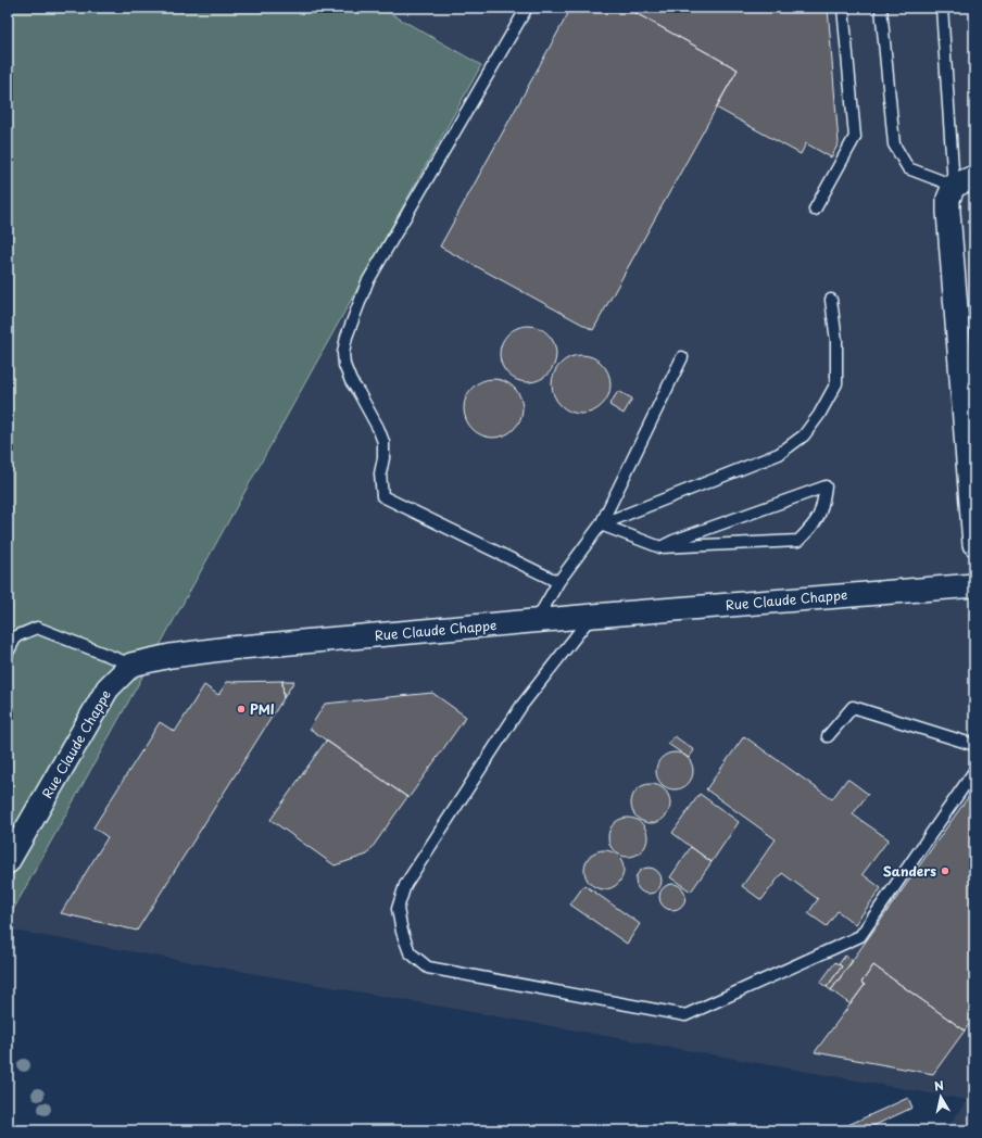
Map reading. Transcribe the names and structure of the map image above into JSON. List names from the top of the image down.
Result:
{
  "streets": {
    "street": ["Rue Claude Chappe"]
  },
  "places": ["PMI", "Sanders"],
  "north": "top"
}
